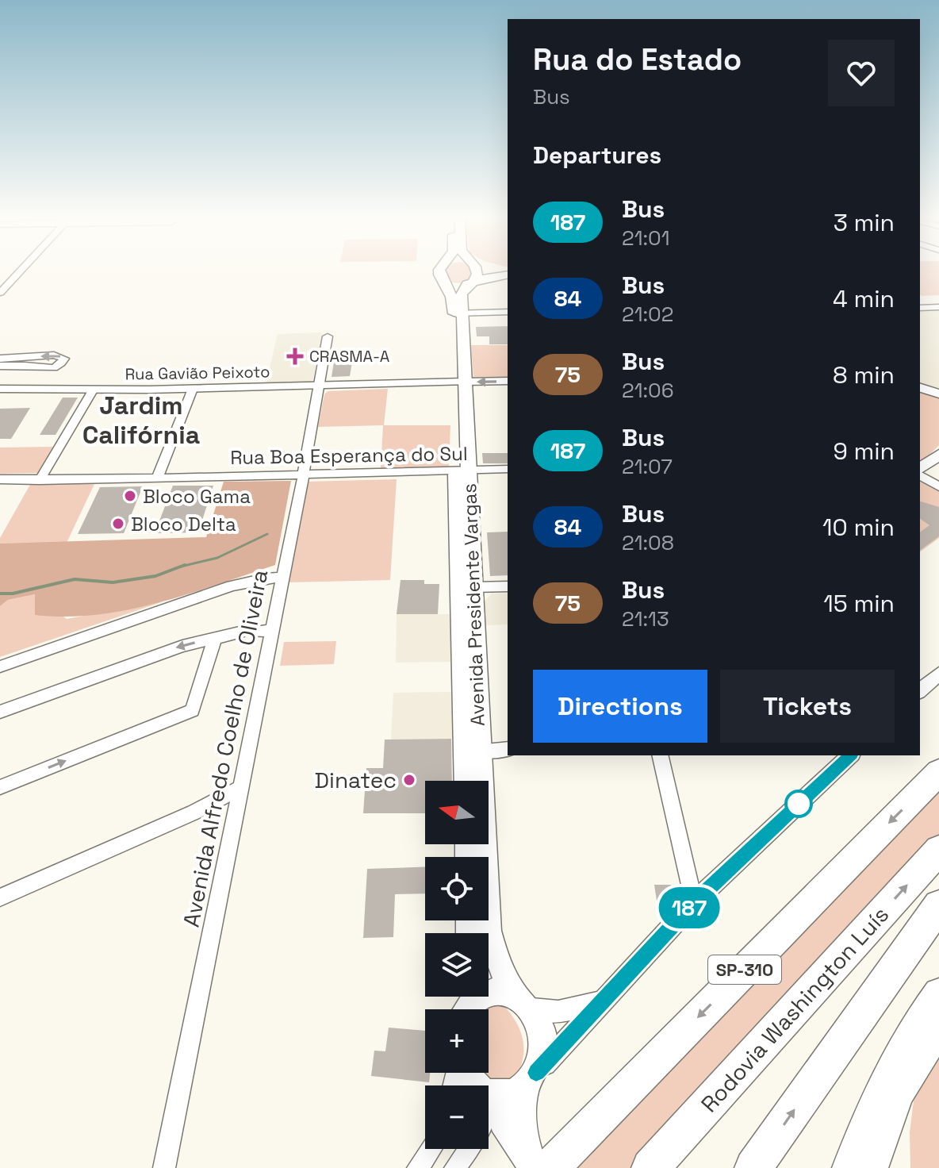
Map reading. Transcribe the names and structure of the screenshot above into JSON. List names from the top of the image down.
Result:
{
  "streets": {
    "highway": ["SP-310", "Rodovia Washington Luís"],
    "main road": ["Avenida Presidente Vargas"],
    "street": ["Rua Gavião Peixoto", "Rua Boa Esperança do Sul", "Avenida Alfredo Coelho de Oliveira"]
  },
  "crossings": [
    ["Rua Gavião Peixoto", "Avenida Presidente Vargas"],
    ["Rua Gavião Peixoto", "Avenida Alfredo Coelho de Oliveira"],
    ["Rua Boa Esperança do Sul", "Avenida Presidente Vargas"],
    ["Rua Boa Esperança do Sul", "Avenida Alfredo Coelho de Oliveira"],
    ["Avenida Presidente Vargas", "SP-310"]
  ],
  "districts": ["Jardim Califórnia"],
  "places": {
    "health": ["CRASMA-A"],
    "other": ["Bloco Gama", "Bloco Delta", "Dinatec"]
  },
  "lines": ["bus line 187"],
  "north": "left",
  "page": {
    "on_map": "187",
    "heading": [
      ["Rua do Estado", "Bus"],
      "Departures"
    ],
    "list": [
      {
        "mark": "187",
        "name": "Bus",
        "note": "21:01",
        "value": "3 min"
      },
      {
        "mark": "84",
        "name": "Bus",
        "note": "21:02",
        "value": "4 min"
      },
      {
        "mark": "75",
        "name": "Bus",
        "note": "21:06",
        "value": "8 min"
      },
      {
        "mark": "187",
        "name": "Bus",
        "note": "21:07",
        "value": "9 min"
      },
      {
        "mark": "84",
        "name": "Bus",
        "note": "21:08",
        "value": "10 min"
      },
      {
        "mark": "75",
        "name": "Bus",
        "note": "21:13",
        "value": "15 min"
      }
    ],
    "buttons": ["Directions", "Tickets"],
    "map_buttons": ["+", "−"]
  }
}
